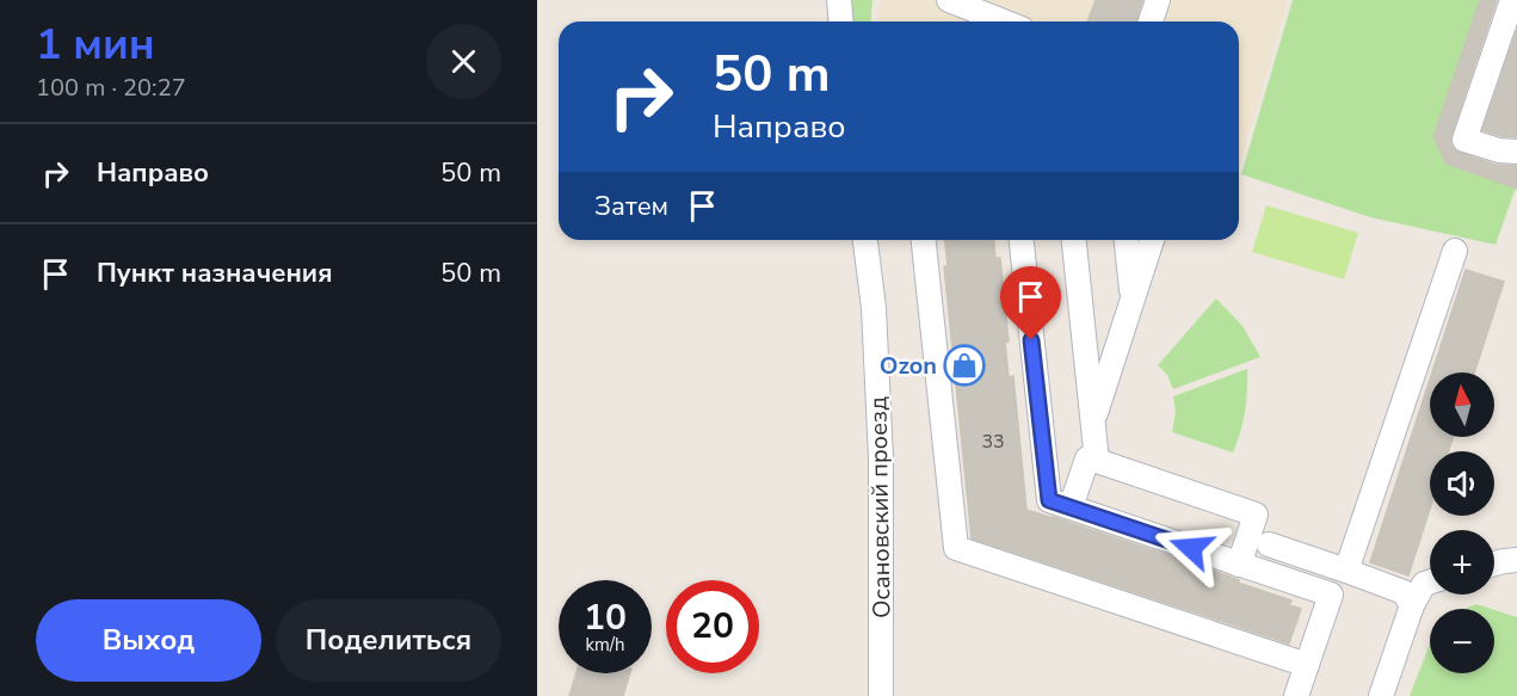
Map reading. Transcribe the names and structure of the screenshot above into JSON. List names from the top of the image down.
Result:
{
  "streets": {
    "street": ["Осановский проезд"]
  },
  "places": {
    "shop": ["Ozon"]
  },
  "house_numbers": ["33"],
  "north": "top",
  "page": {
    "heading": ["1 мин", "100 m · 20:27"],
    "turn": ["50 m", "Направо"],
    "list": [
      {
        "name": "Направо",
        "value": "50 m"
      },
      {
        "name": "Пункт назначения",
        "value": "50 m"
      }
    ],
    "then": "Затем",
    "map_buttons": ["+", "−"],
    "speed": "10 km/h",
    "limit": "20",
    "buttons": ["Выход", "Поделиться"]
  }
}
